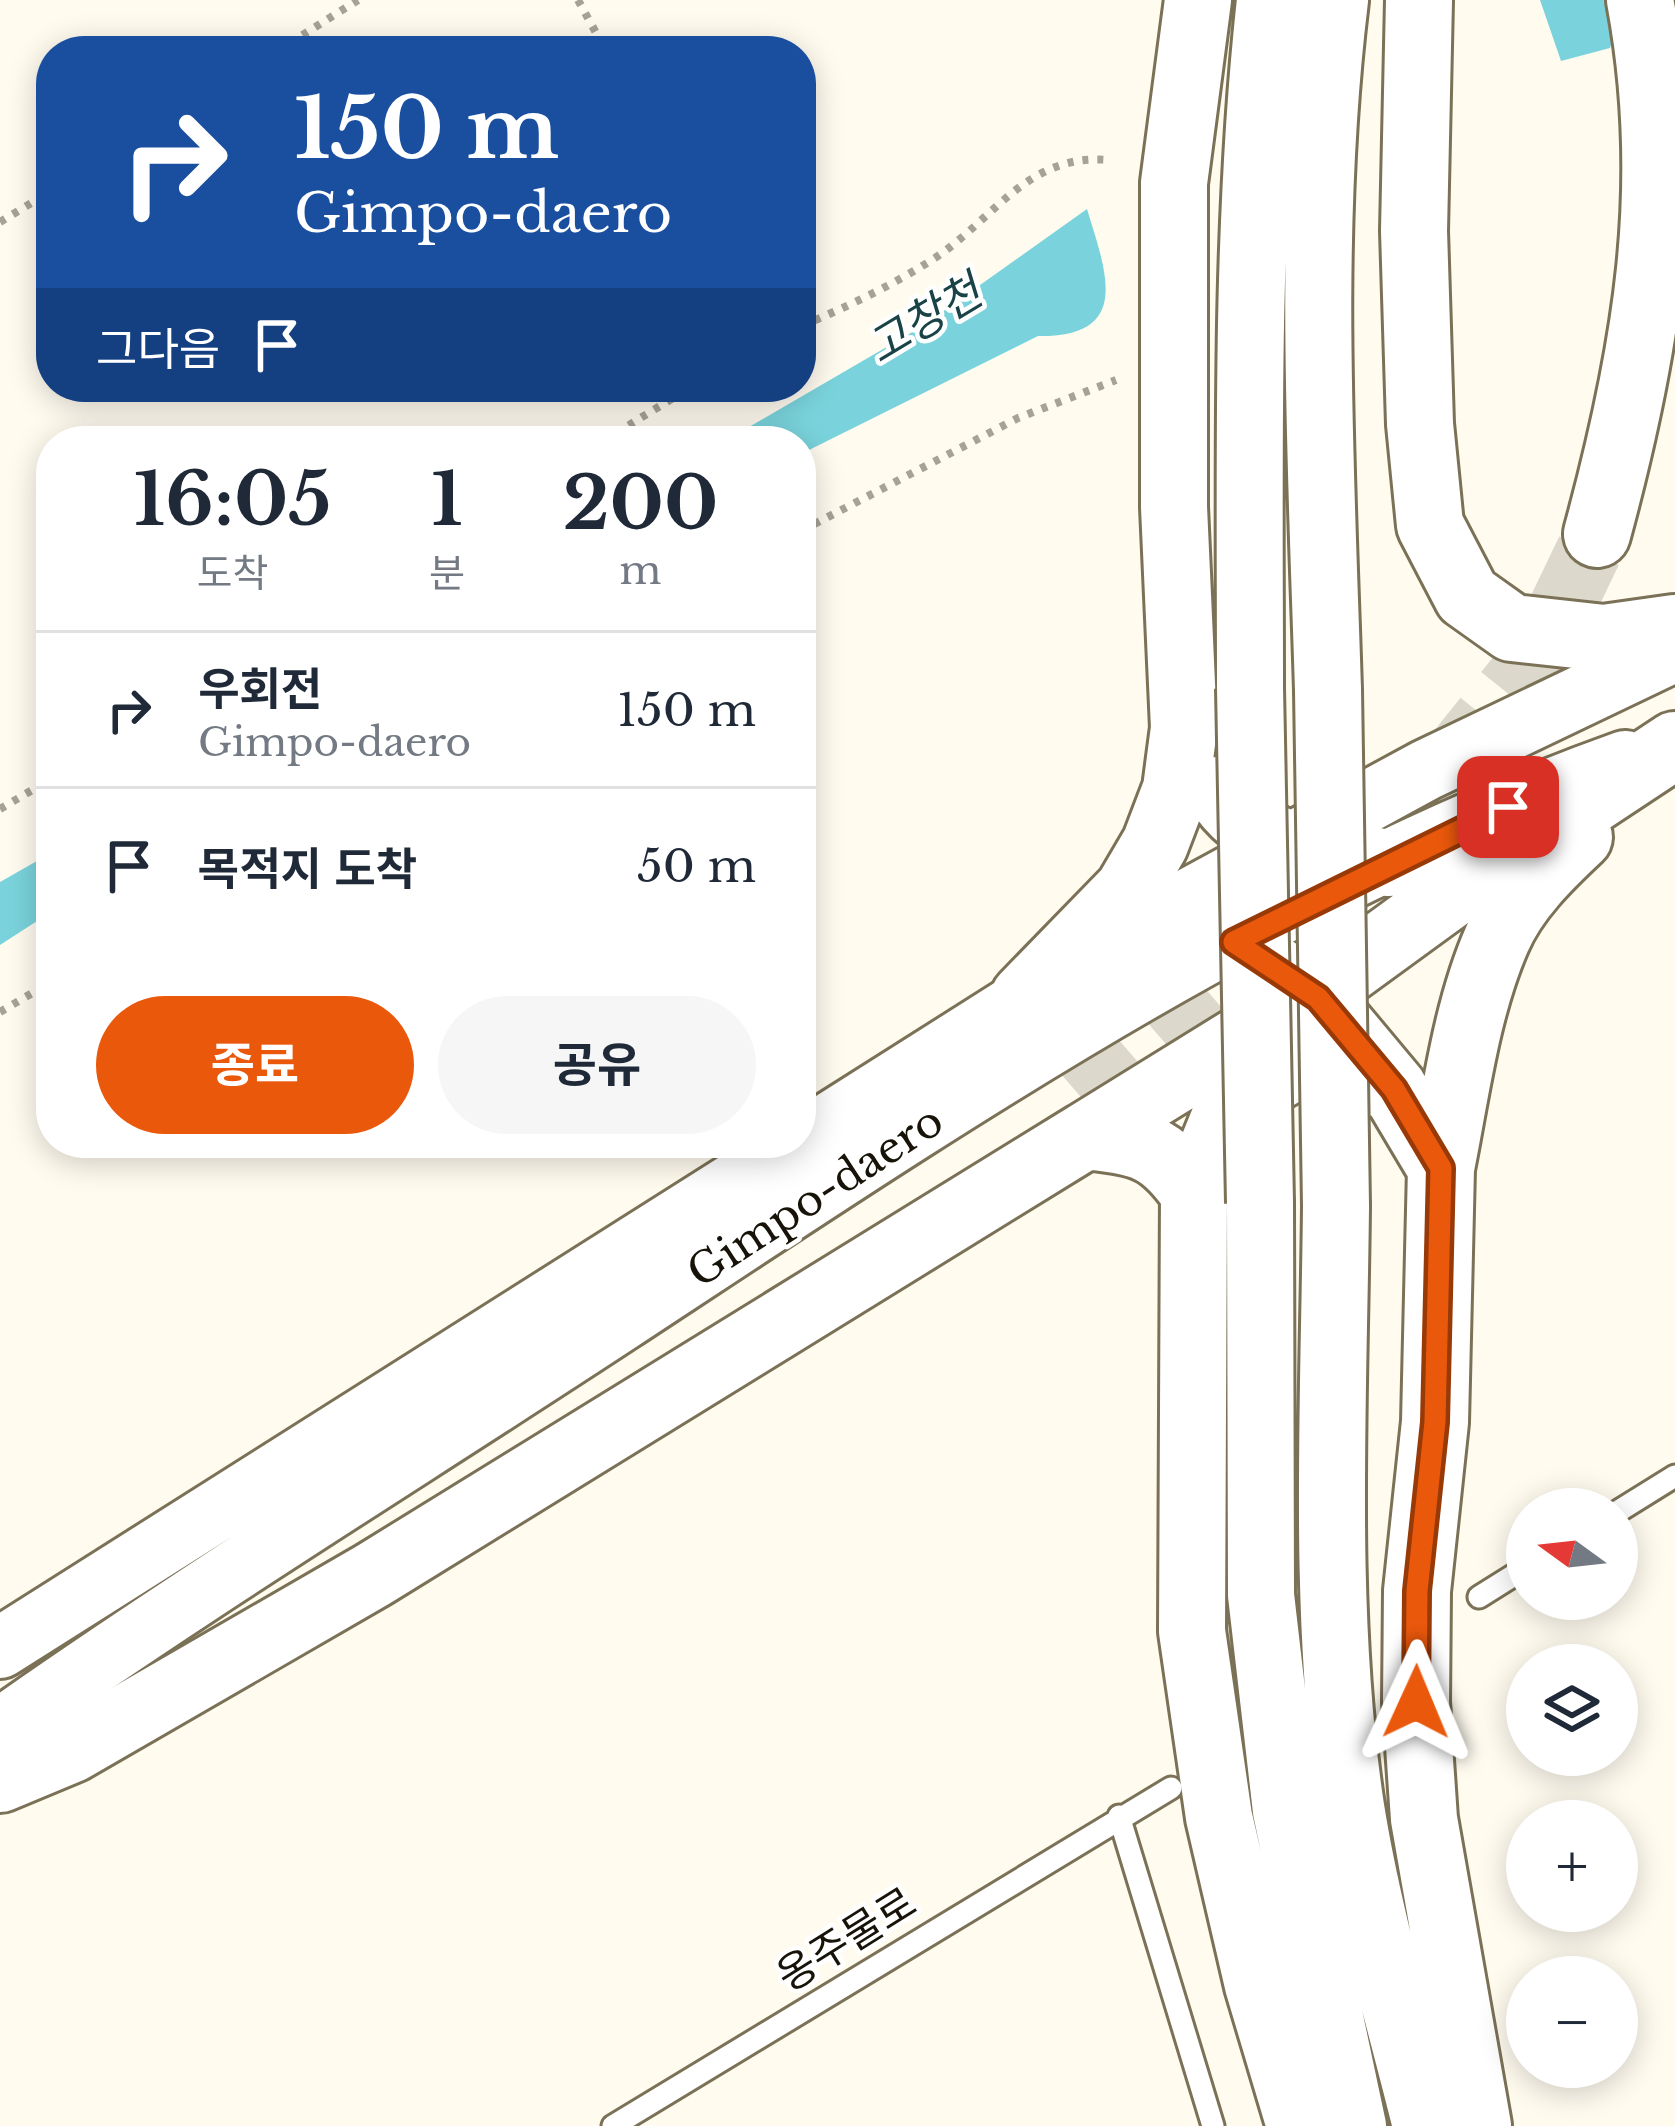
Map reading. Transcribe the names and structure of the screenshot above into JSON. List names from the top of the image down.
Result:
{
  "streets": {
    "main road": ["Gimpo-daero"],
    "lane": ["옹주물로"]
  },
  "water": ["고창천"],
  "north": "left",
  "page": {
    "turn": ["150 m", "Gimpo-daero"],
    "then": "그다음",
    "eta": [
      "16:05",
      "도착",
      "1",
      "분",
      "200",
      "m"
    ],
    "list": [
      {
        "name": "우회전",
        "note": "Gimpo-daero",
        "value": "150 m"
      },
      {
        "name": "목적지 도착",
        "value": "50 m"
      }
    ],
    "buttons": ["종료", "공유"],
    "map_buttons": ["+", "−"]
  }
}
